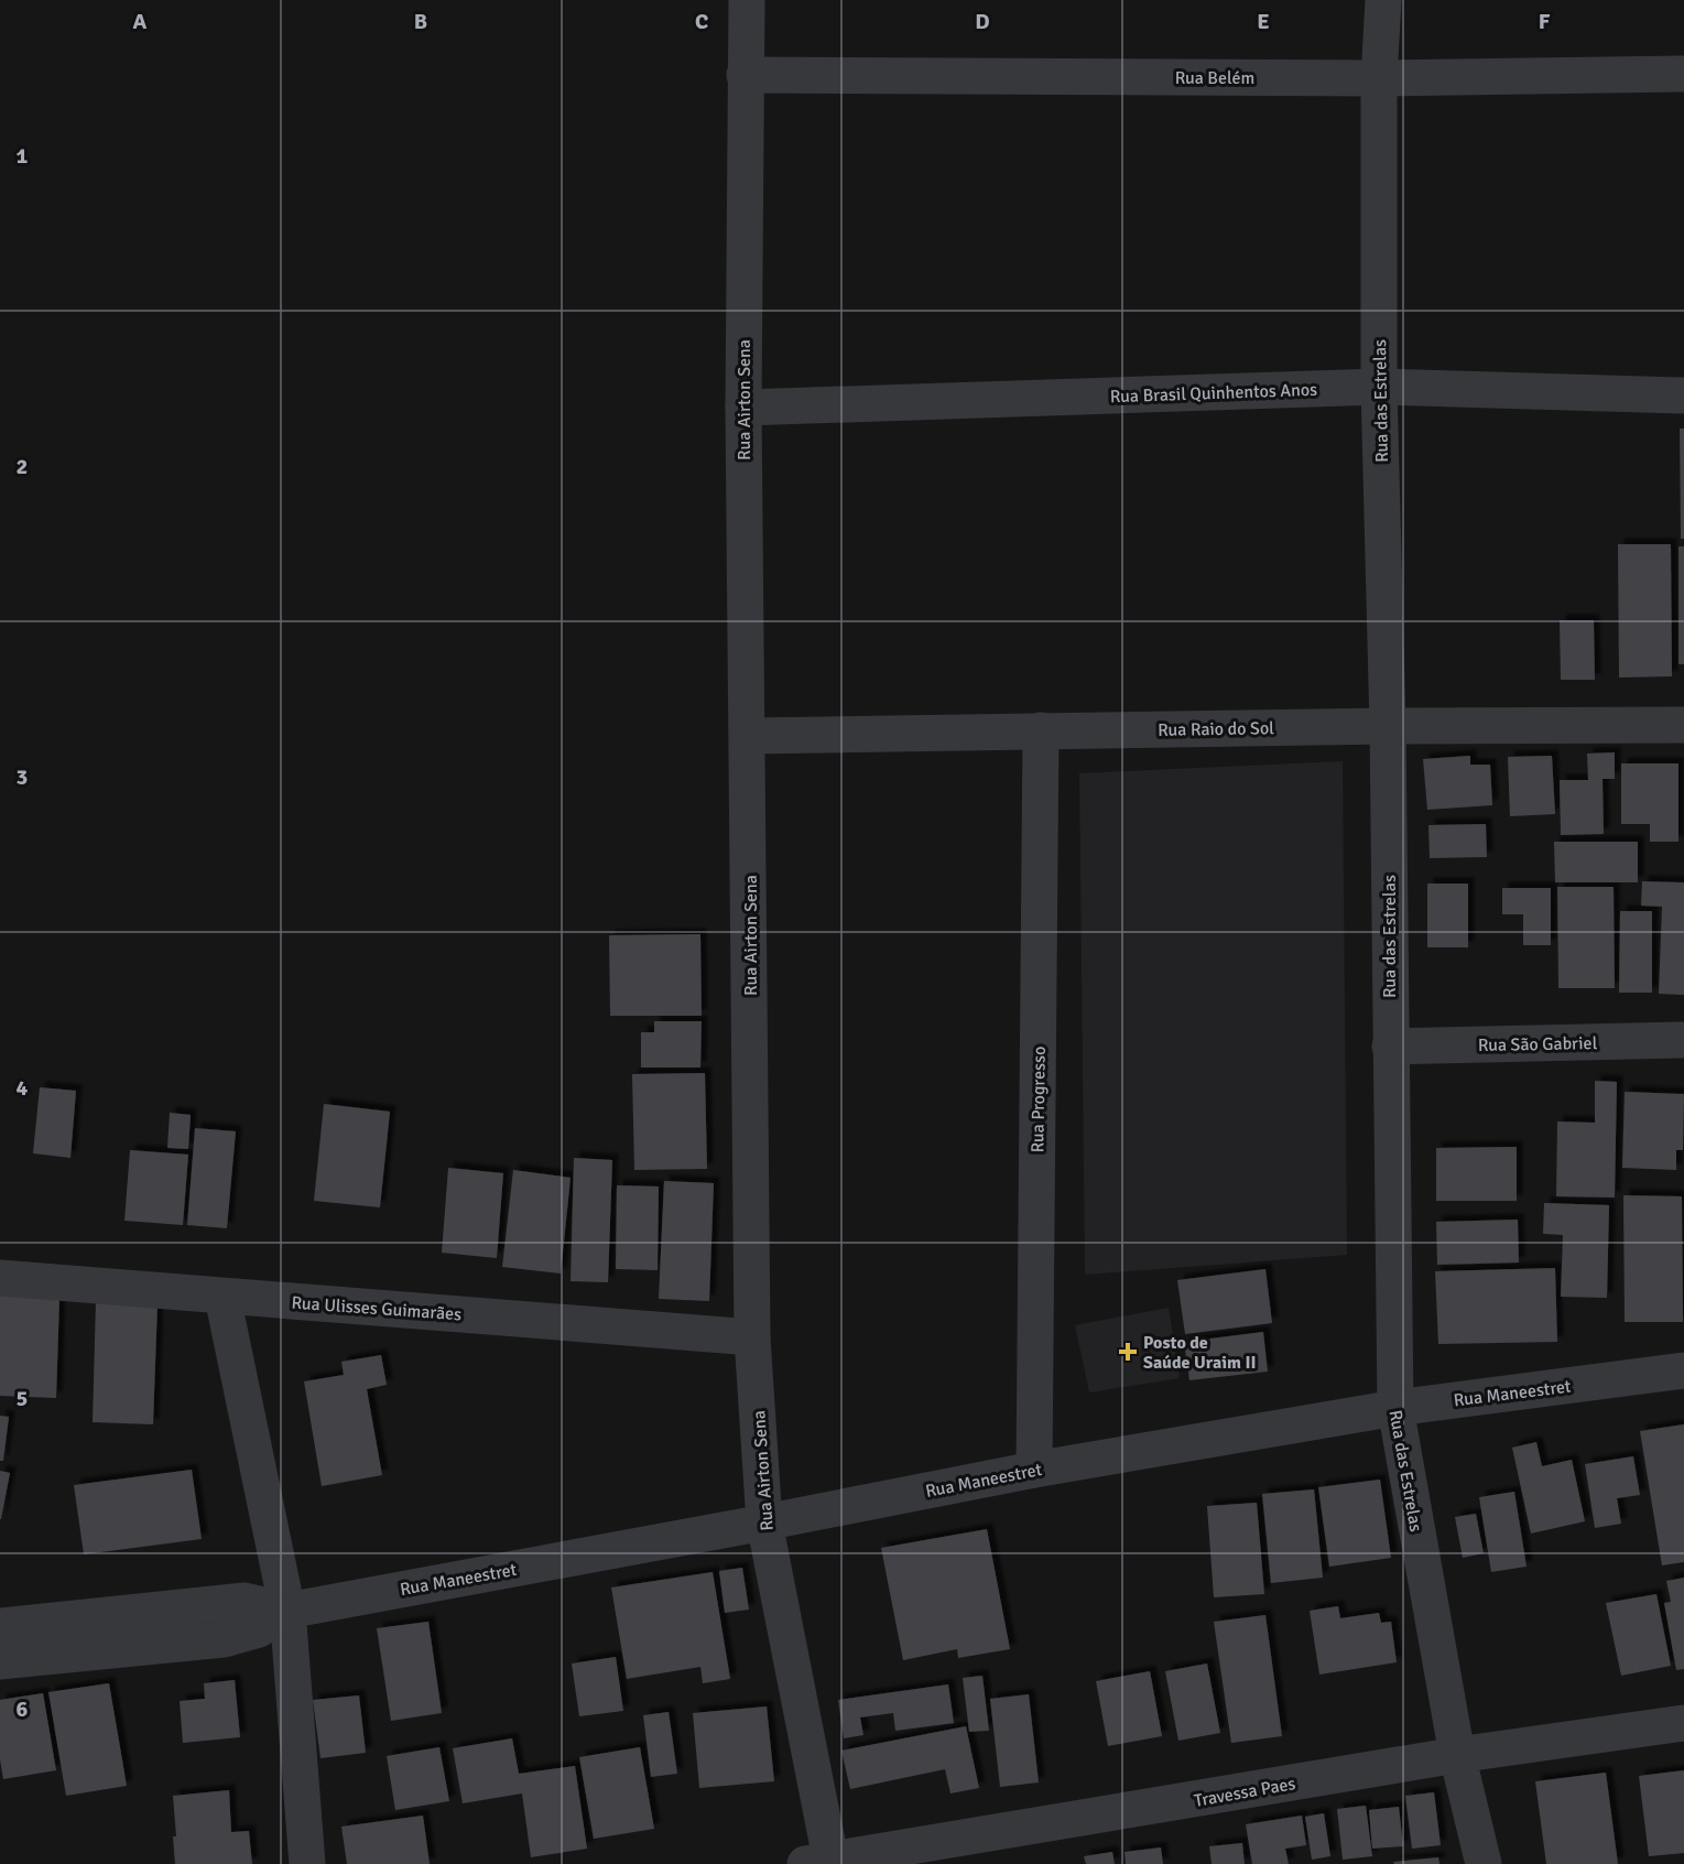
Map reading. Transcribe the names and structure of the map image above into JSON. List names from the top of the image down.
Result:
{
  "streets": {
    "street": [
      "Rua Belém",
      "Rua Brasil Quinhentos Anos",
      "Rua Airton Sena",
      "Rua das Estrelas",
      "Rua Raio do Sol",
      "Rua São Gabriel",
      "Rua Progresso",
      "Rua Ulisses Guimarães",
      "Rua Maneestret",
      "Travessa Paes"
    ]
  },
  "crossings": [
    ["Rua Belém", "Rua Airton Sena"],
    ["Rua Belém", "Rua das Estrelas"],
    ["Rua Brasil Quinhentos Anos", "Rua Airton Sena"],
    ["Rua Brasil Quinhentos Anos", "Rua das Estrelas"],
    ["Rua Airton Sena", "Rua Raio do Sol"],
    ["Rua Airton Sena", "Rua Ulisses Guimarães"],
    ["Rua Airton Sena", "Rua Maneestret"],
    ["Rua Airton Sena", "Travessa Paes"],
    ["Rua das Estrelas", "Rua Raio do Sol"],
    ["Rua das Estrelas", "Rua São Gabriel"],
    ["Rua das Estrelas", "Rua Maneestret"],
    ["Rua das Estrelas", "Travessa Paes"],
    ["Rua Raio do Sol", "Rua Progresso"],
    ["Rua Progresso", "Rua Maneestret"]
  ],
  "places": {
    "health": ["Posto de Saúde Uraim II"]
  },
  "grid": {
    "columns": [
      "A",
      "B",
      "C",
      "D",
      "E",
      "F"
    ],
    "rows": [
      "1",
      "2",
      "3",
      "4",
      "5",
      "6"
    ]
  }
}
